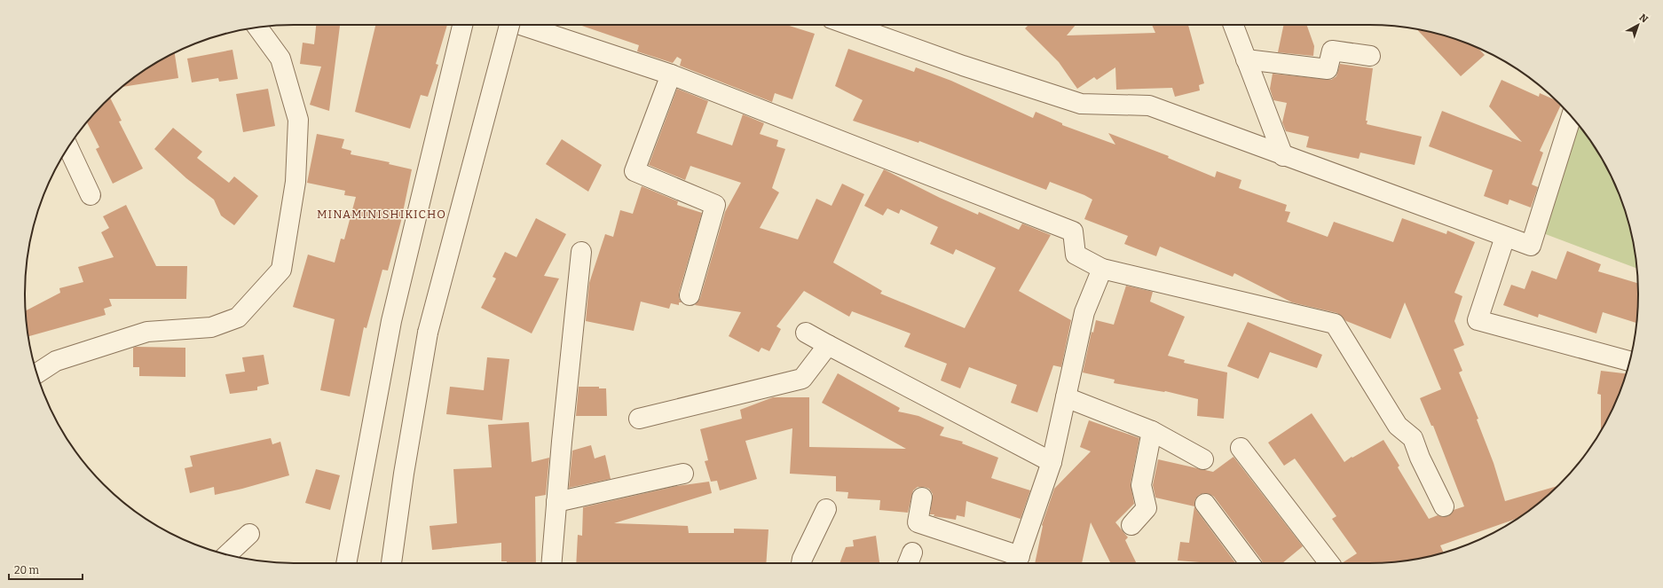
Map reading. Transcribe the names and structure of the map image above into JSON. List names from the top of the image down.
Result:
{
  "districts": ["MINAMINISHIKICHO"],
  "scale_bar": "20 m",
  "north": "top right"
}
